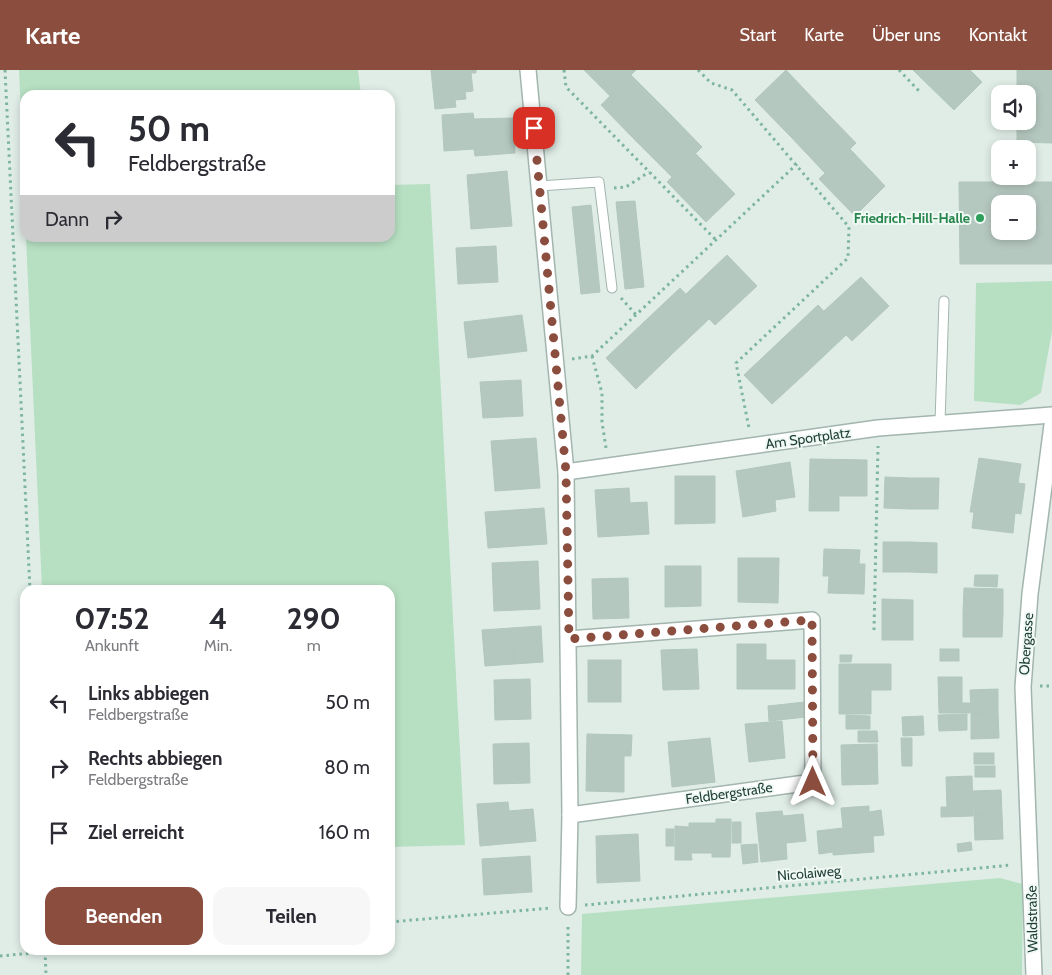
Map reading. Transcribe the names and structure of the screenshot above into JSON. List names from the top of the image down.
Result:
{
  "streets": {
    "street": [
      "Am Sportplatz",
      "Obergasse",
      "Feldbergstraße",
      "Waldstraße"
    ],
    "path": ["Nicolaiweg"]
  },
  "crossings": [
    ["Obergasse", "Nicolaiweg"],
    ["Obergasse", "Waldstraße"],
    ["Nicolaiweg", "Waldstraße"]
  ],
  "places": ["Friedrich-Hill-Halle"],
  "page": {
    "header": "Karte",
    "nav": [
      "Start",
      "Karte",
      "Über uns",
      "Kontakt"
    ],
    "map_buttons": ["+", "−"],
    "turn": ["50 m", "Feldbergstraße"],
    "then": "Dann",
    "eta": [
      "07:52",
      "Ankunft",
      "4",
      "Min.",
      "290",
      "m"
    ],
    "list": [
      {
        "name": "Links abbiegen",
        "note": "Feldbergstraße",
        "value": "50 m"
      },
      {
        "name": "Rechts abbiegen",
        "note": "Feldbergstraße",
        "value": "80 m"
      },
      {
        "name": "Ziel erreicht",
        "value": "160 m"
      }
    ],
    "buttons": ["Beenden", "Teilen"]
  }
}
